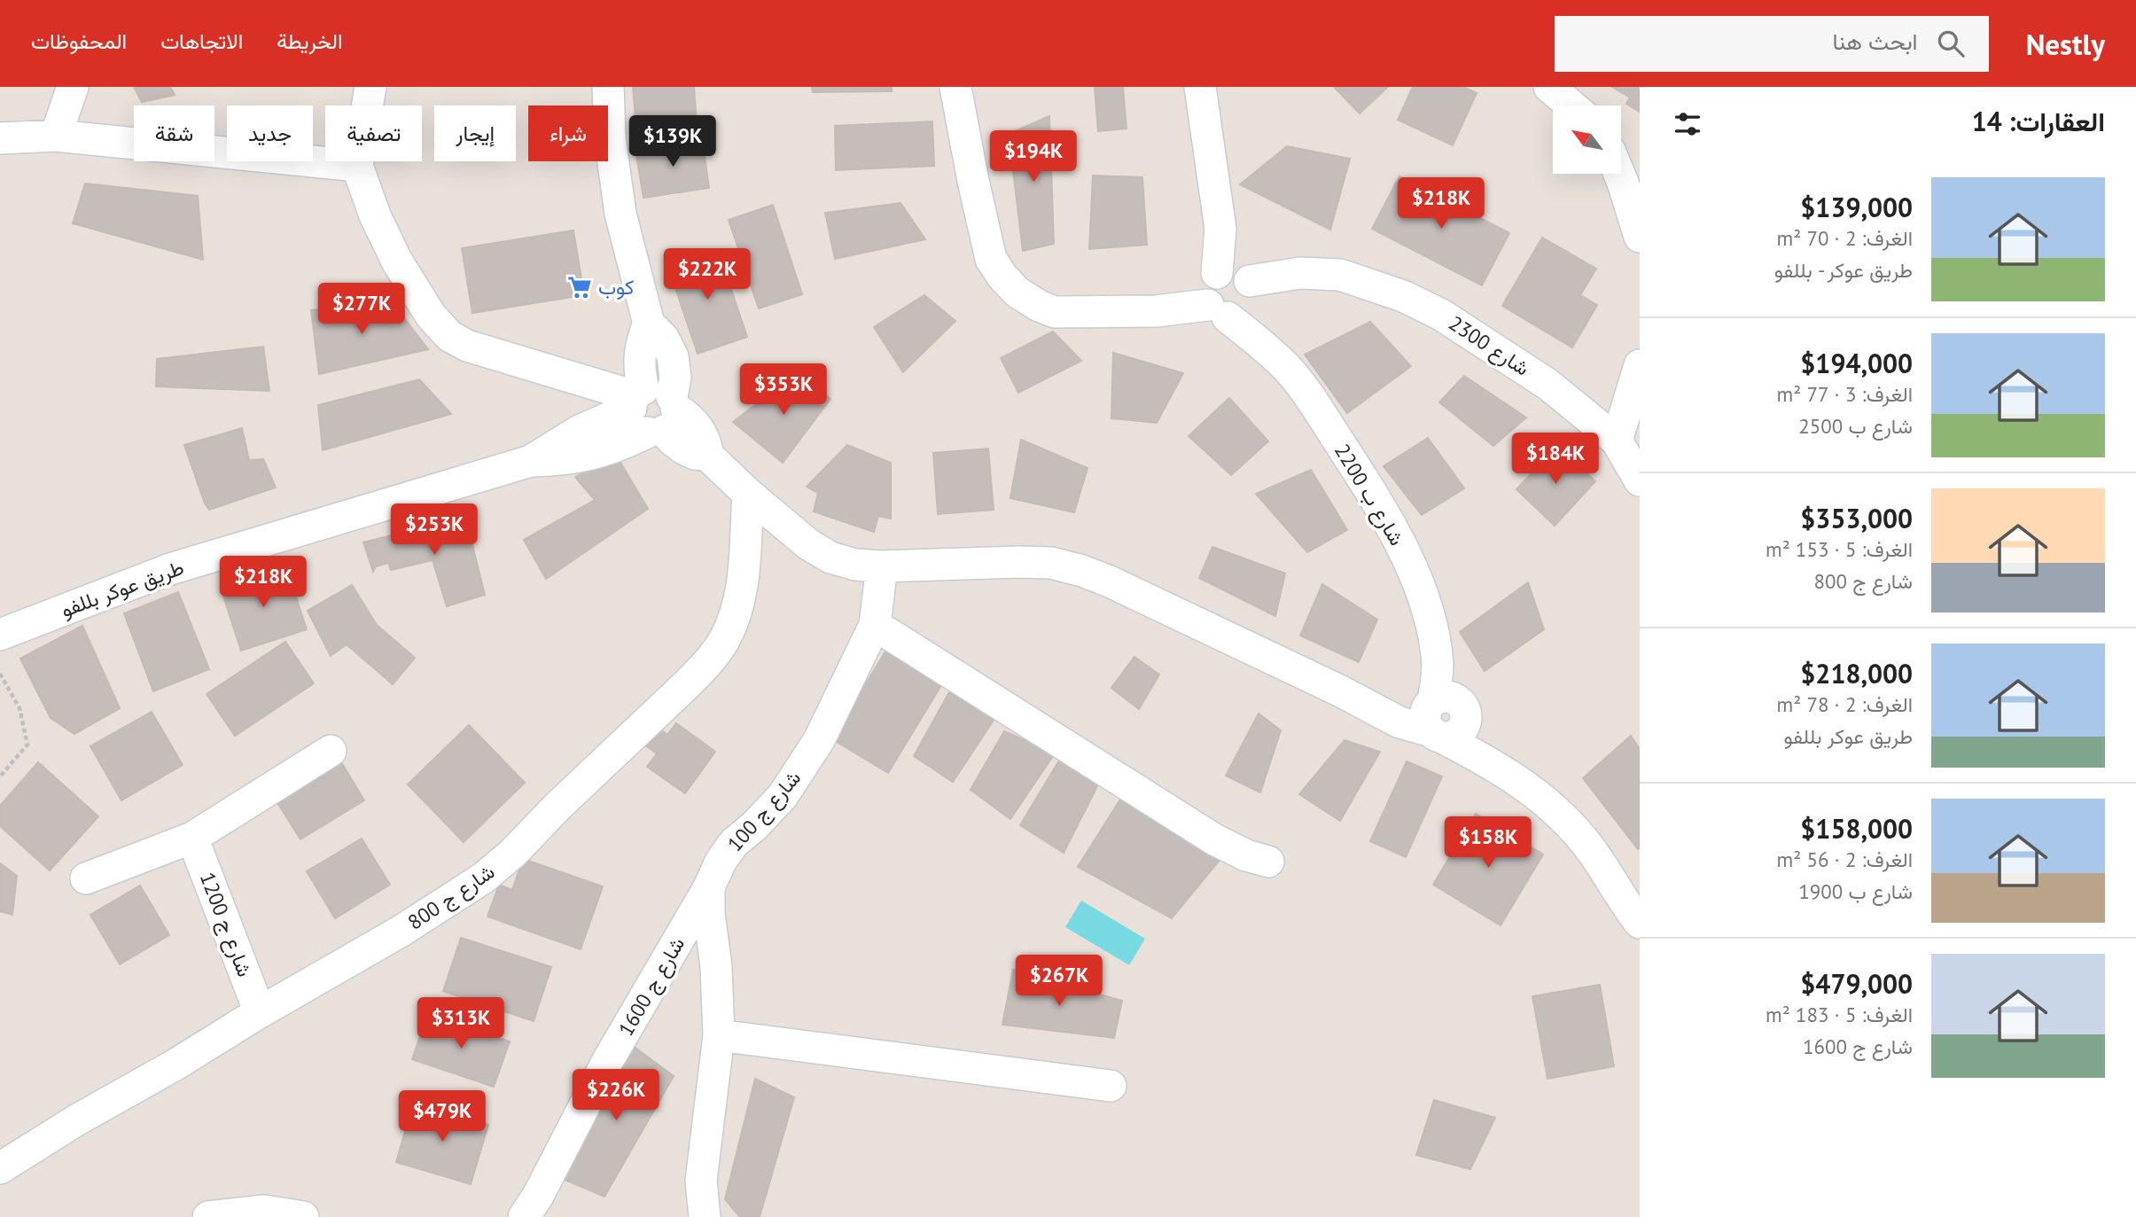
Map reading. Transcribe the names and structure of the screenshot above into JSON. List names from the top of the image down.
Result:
{
  "streets": {
    "street": [
      "شارع 2300",
      "شارع ب 2200",
      "طريق عوكر بللفو",
      "شارع ج 100",
      "شارع ج 800",
      "شارع ج 1200",
      "شارع ج 1600"
    ]
  },
  "crossings": [
    ["شارع 2300", "شارع ب 2200"],
    ["شارع ج 100", "شارع ج 1600"],
    ["شارع ج 800", "شارع ج 1200"]
  ],
  "places": {
    "supermarket": ["كوب"]
  },
  "north": "top left",
  "page": {
    "header": "Nestly",
    "search": "ابحث هنا",
    "nav": ["الخريطة", "الاتجاهات", "المحفوظات"],
    "heading": "العقارات: 14",
    "chip": [
      "شراء",
      "إيجار",
      "تصفية",
      "جديد",
      "شقة"
    ],
    "price": [
      "$139K",
      "$194K",
      "$218K",
      "$222K",
      "$277K",
      "$353K",
      "$184K",
      "$253K",
      "$218K",
      "$158K",
      "$267K",
      "$313K",
      "$226K",
      "$479K"
    ],
    "list": [
      {
        "name": "$139,000",
        "note": "الغرف: 2 · 70 m² · طريق عوكر - بللفو"
      },
      {
        "name": "$194,000",
        "note": "الغرف: 3 · 77 m² · شارع ب 2500"
      },
      {
        "name": "$353,000",
        "note": "الغرف: 5 · 153 m² · شارع ج 800"
      },
      {
        "name": "$218,000",
        "note": "الغرف: 2 · 78 m² · طريق عوكر بللفو"
      },
      {
        "name": "$158,000",
        "note": "الغرف: 2 · 56 m² · شارع ب 1900"
      },
      {
        "name": "$479,000",
        "note": "الغرف: 5 · 183 m² · شارع ج 1600"
      }
    ]
  }
}
